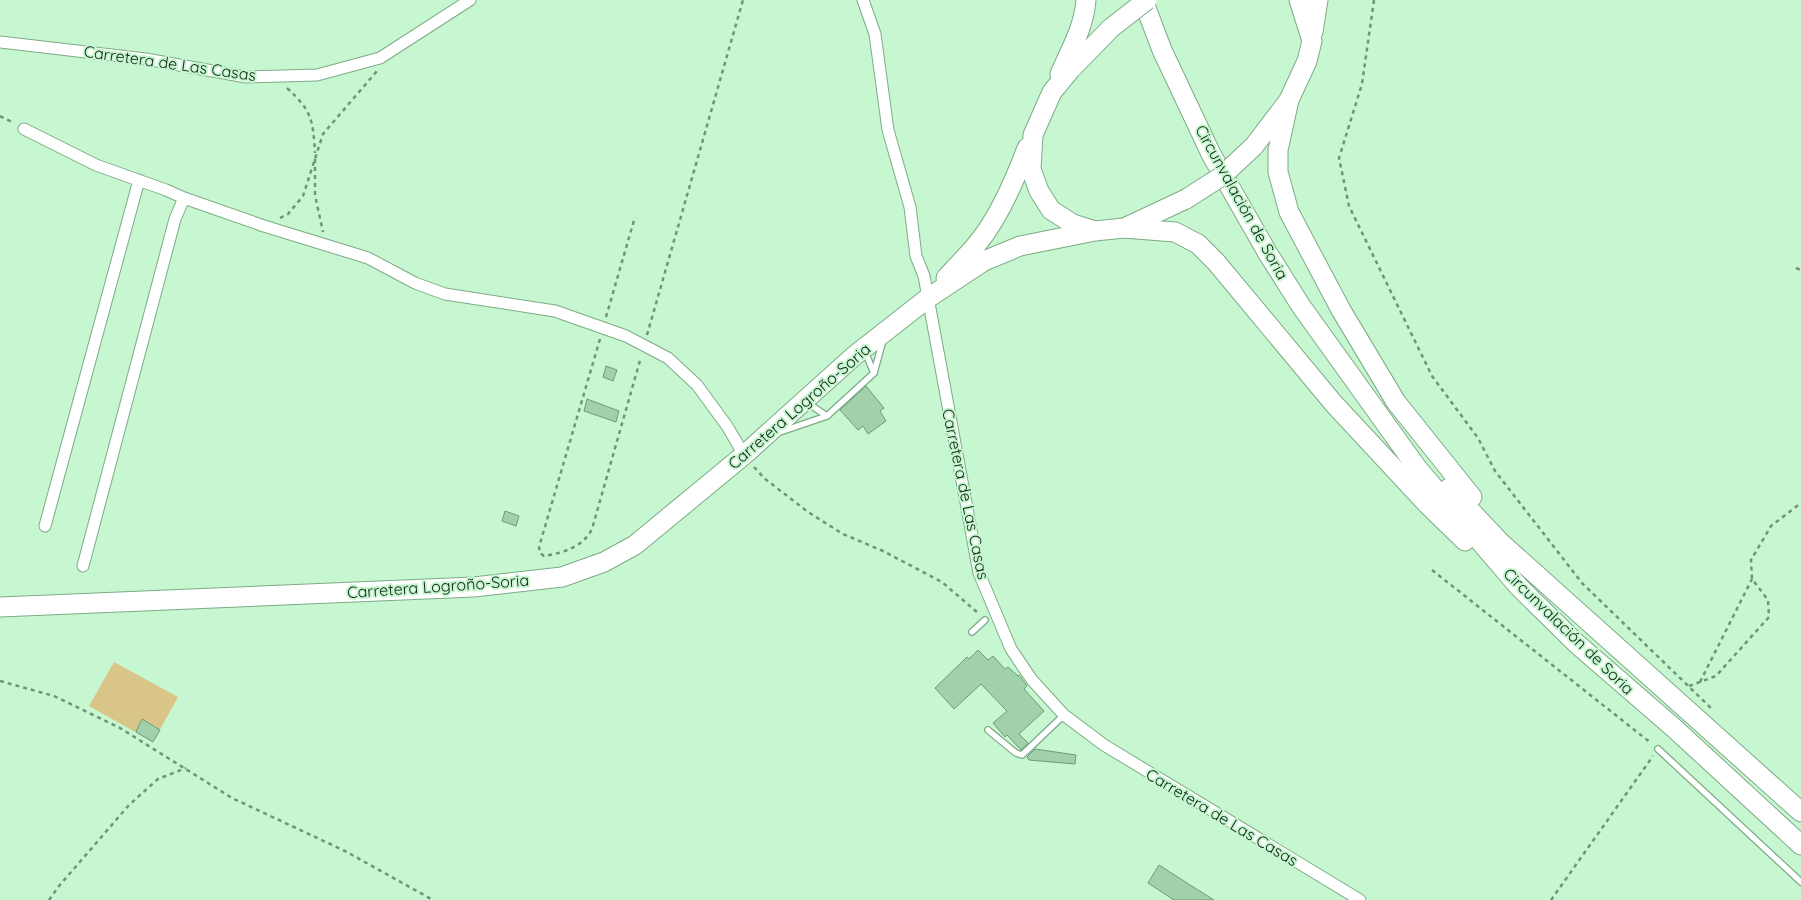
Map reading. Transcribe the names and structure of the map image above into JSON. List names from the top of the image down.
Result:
{
  "streets": {
    "highway": ["Circunvalación de Soria", "Carretera Logroño-Soria"],
    "street": ["Carretera de Las Casas"]
  },
  "crossings": [
    ["Carretera de Las Casas", "Carretera Logroño-Soria"]
  ]
}
